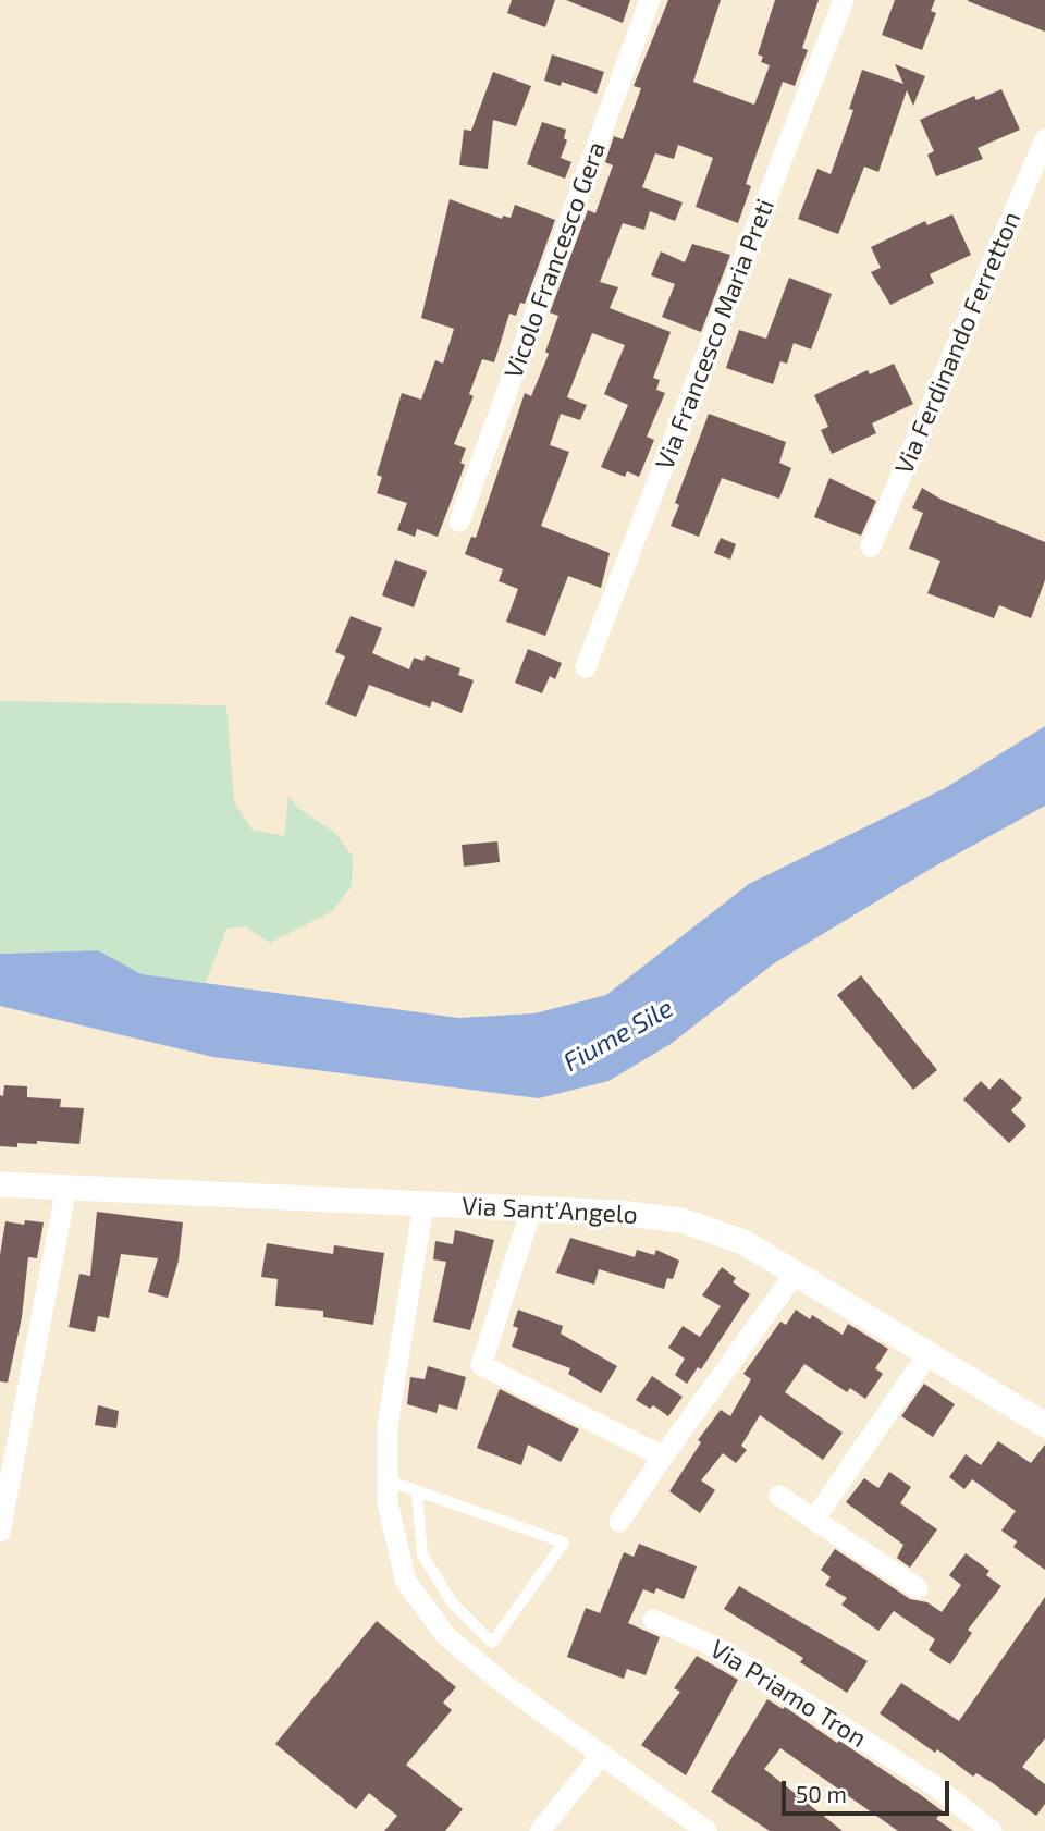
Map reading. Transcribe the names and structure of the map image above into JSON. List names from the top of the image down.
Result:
{
  "streets": {
    "street": [
      "Vicolo Francesco Gera",
      "Via Francesco Maria Preti",
      "Via Ferdinando Ferretton",
      "Via Sant'Angelo",
      "Via Priamo Tron"
    ]
  },
  "water": ["Fiume Sile"],
  "scale_bar": "50 m"
}
